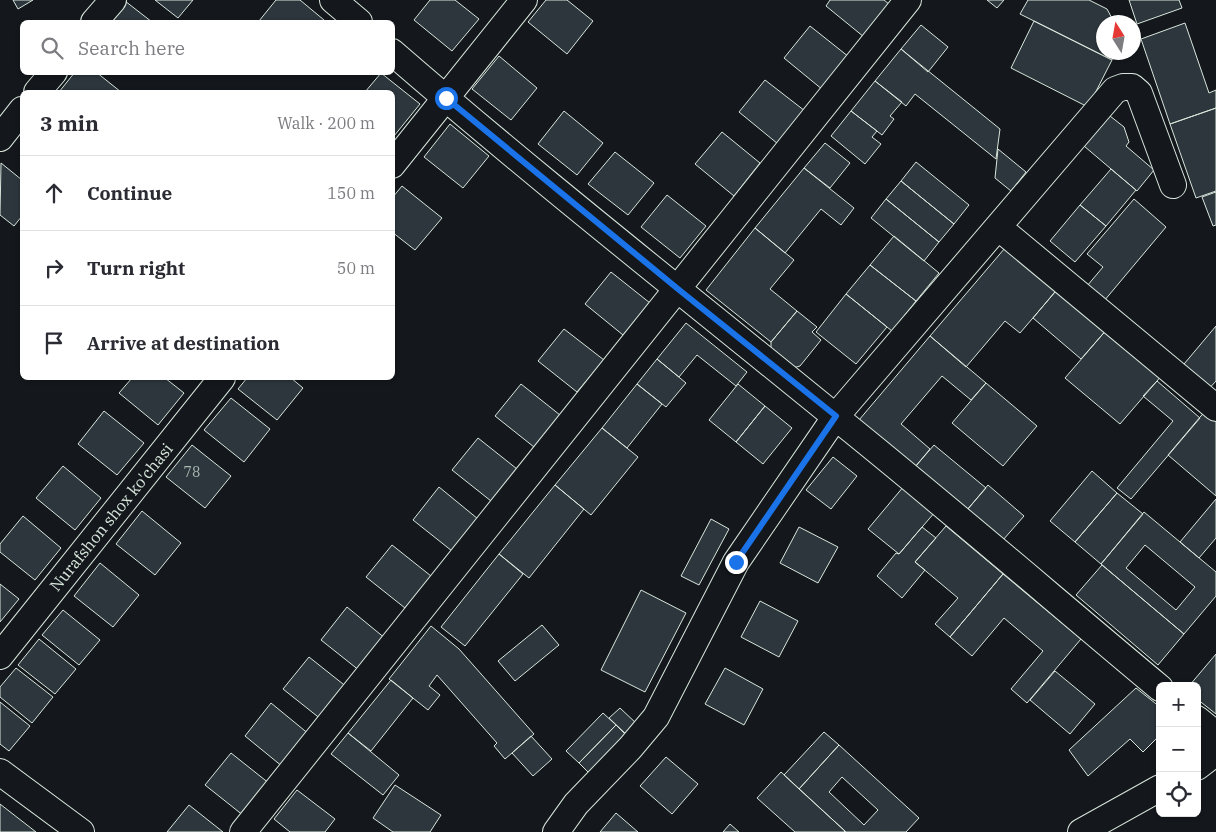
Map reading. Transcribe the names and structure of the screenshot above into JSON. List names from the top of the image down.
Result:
{
  "streets": {
    "street": ["Nurafshon shox ko'chasi"]
  },
  "house_numbers": ["78"],
  "north": "top",
  "page": {
    "search": "Search here",
    "heading": ["3 min", "Walk · 200 m"],
    "list": [
      ["Continue", "150 m"],
      ["Turn right", "50 m"],
      "Arrive at destination"
    ],
    "map_buttons": ["+", "−"]
  }
}
